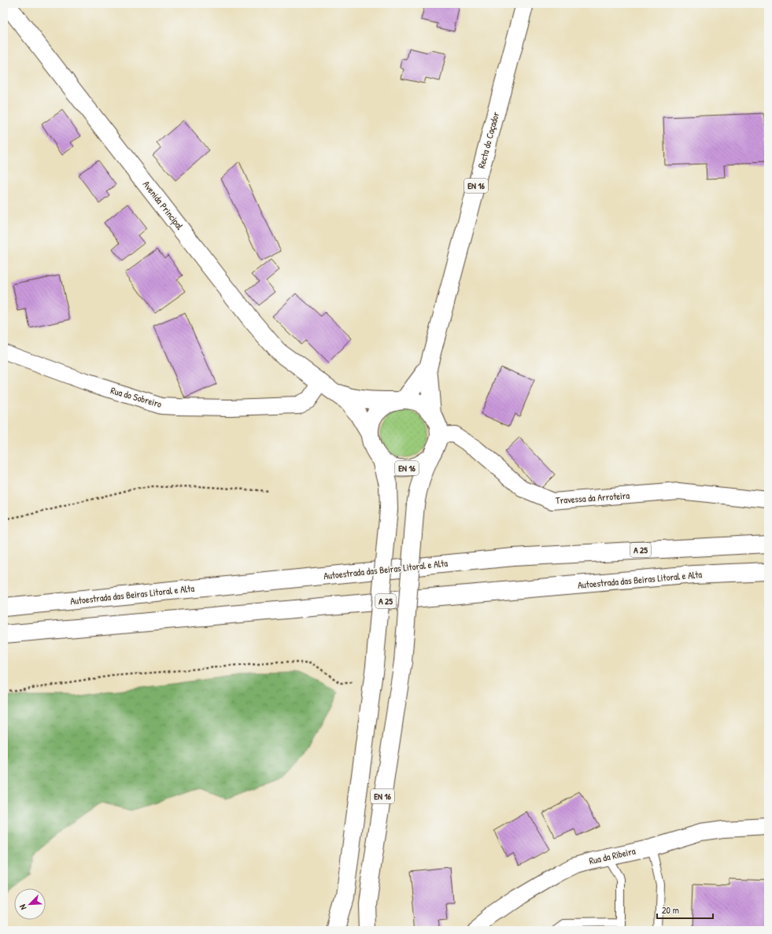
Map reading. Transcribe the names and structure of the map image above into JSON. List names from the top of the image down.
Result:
{
  "streets": {
    "main road": [
      "Recta do Caçador",
      "EN 16",
      "Avenida Principal",
      "A 25",
      "Autoestrada das Beiras Litoral e Alta"
    ],
    "street": ["Rua do Sobreiro", "Travessa da Arroteira", "Rua da Ribeira"]
  },
  "crossings": [
    ["Recta do Caçador", "EN 16"],
    ["EN 16", "Avenida Principal"],
    ["EN 16", "Travessa da Arroteira"],
    ["Avenida Principal", "Rua do Sobreiro"],
    ["Avenida Principal", "Travessa da Arroteira"]
  ],
  "scale_bar": "20 m",
  "north": "bottom left"
}
